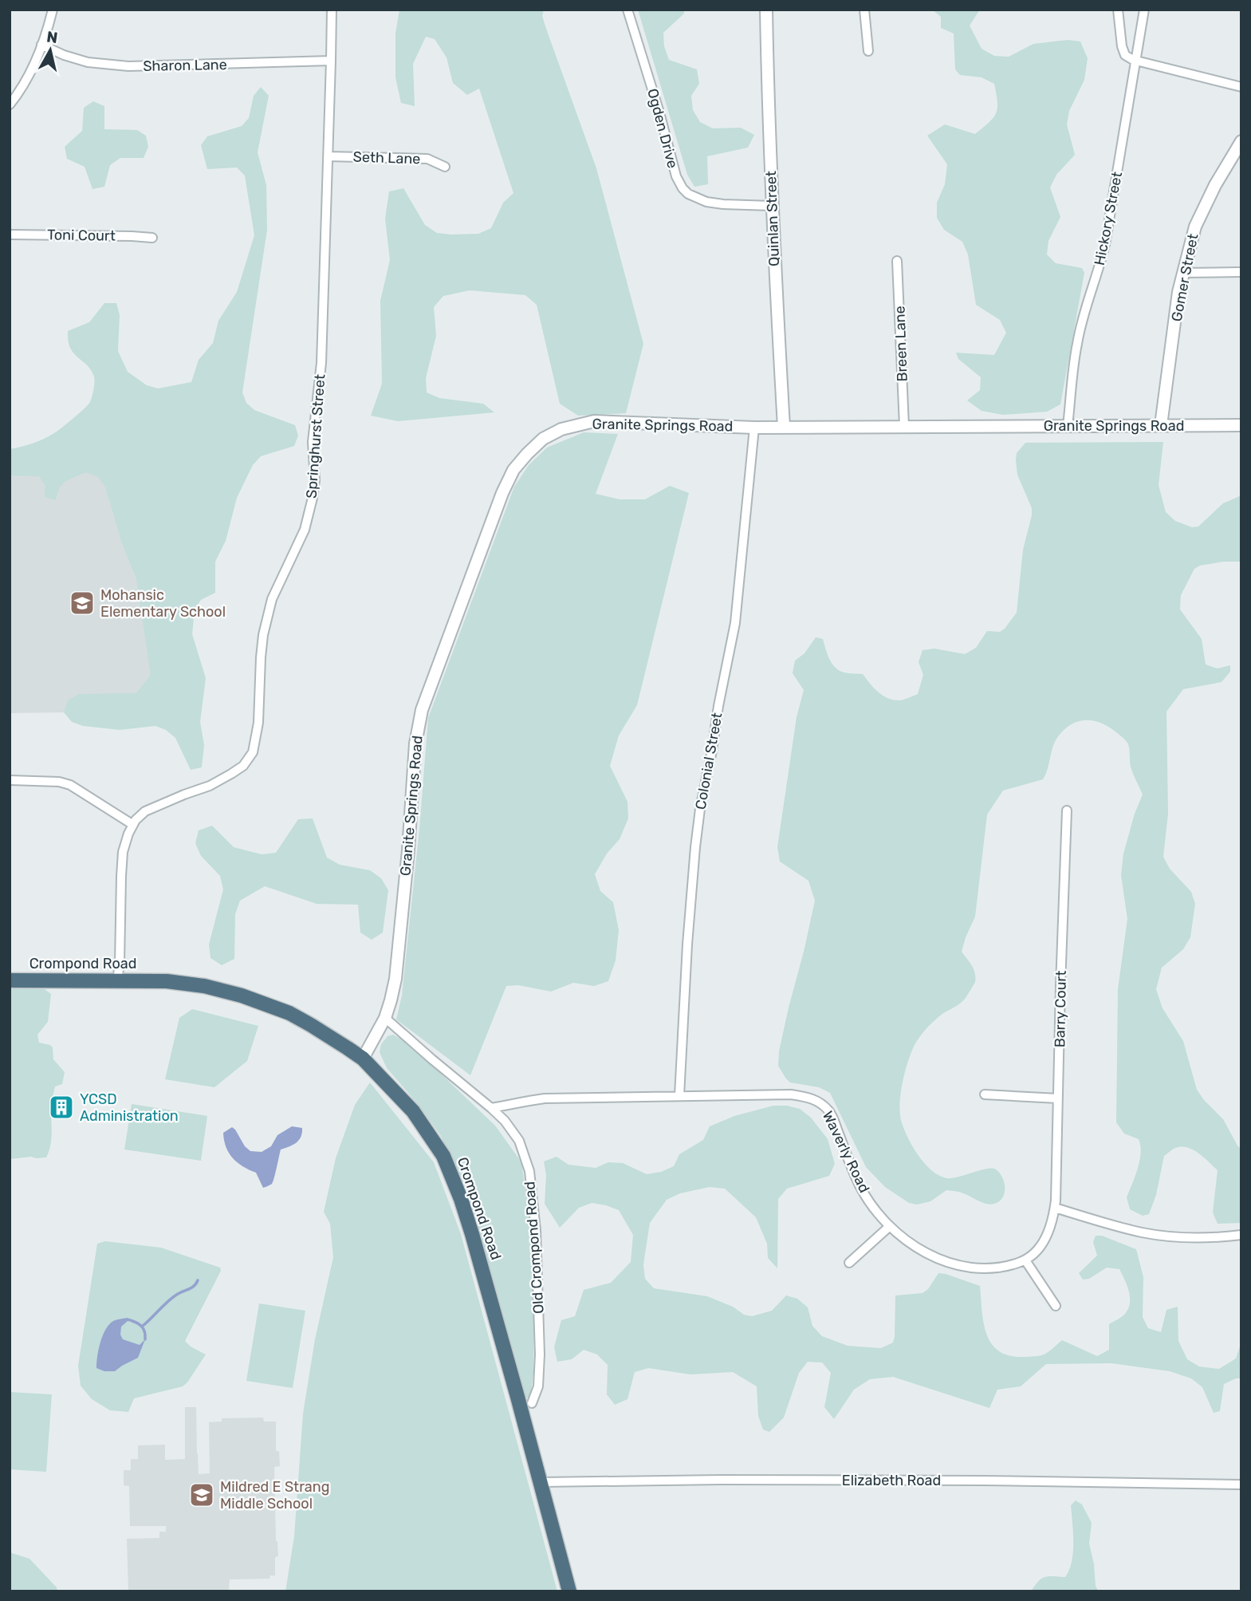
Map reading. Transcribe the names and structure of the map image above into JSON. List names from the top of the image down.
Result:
{
  "streets": {
    "highway": ["Crompond Road"],
    "street": [
      "Sharon Lane",
      "Ogden Drive",
      "Seth Lane",
      "Quinlan Street",
      "Hickory Street",
      "Toni Court",
      "Gomer Street",
      "Breen Lane",
      "Granite Springs Road",
      "Springhurst Street",
      "Colonial Street",
      "Barry Court",
      "Waverly Road",
      "Old Crompond Road",
      "Elizabeth Road"
    ]
  },
  "crossings": [
    ["Sharon Lane", "Springhurst Street"],
    ["Ogden Drive", "Quinlan Street"],
    ["Seth Lane", "Springhurst Street"],
    ["Quinlan Street", "Granite Springs Road"],
    ["Hickory Street", "Granite Springs Road"],
    ["Gomer Street", "Granite Springs Road"],
    ["Breen Lane", "Granite Springs Road"],
    ["Granite Springs Road", "Colonial Street"],
    ["Granite Springs Road", "Crompond Road"],
    ["Granite Springs Road", "Old Crompond Road"],
    ["Springhurst Street", "Crompond Road"],
    ["Colonial Street", "Waverly Road"],
    ["Crompond Road", "Elizabeth Road"],
    ["Waverly Road", "Old Crompond Road"]
  ],
  "places": {
    "school or university": ["Mohansic Elementary School", "Mildred E Strang Middle School"],
    "building": ["YCSD Administration"]
  },
  "north": "top"
}
